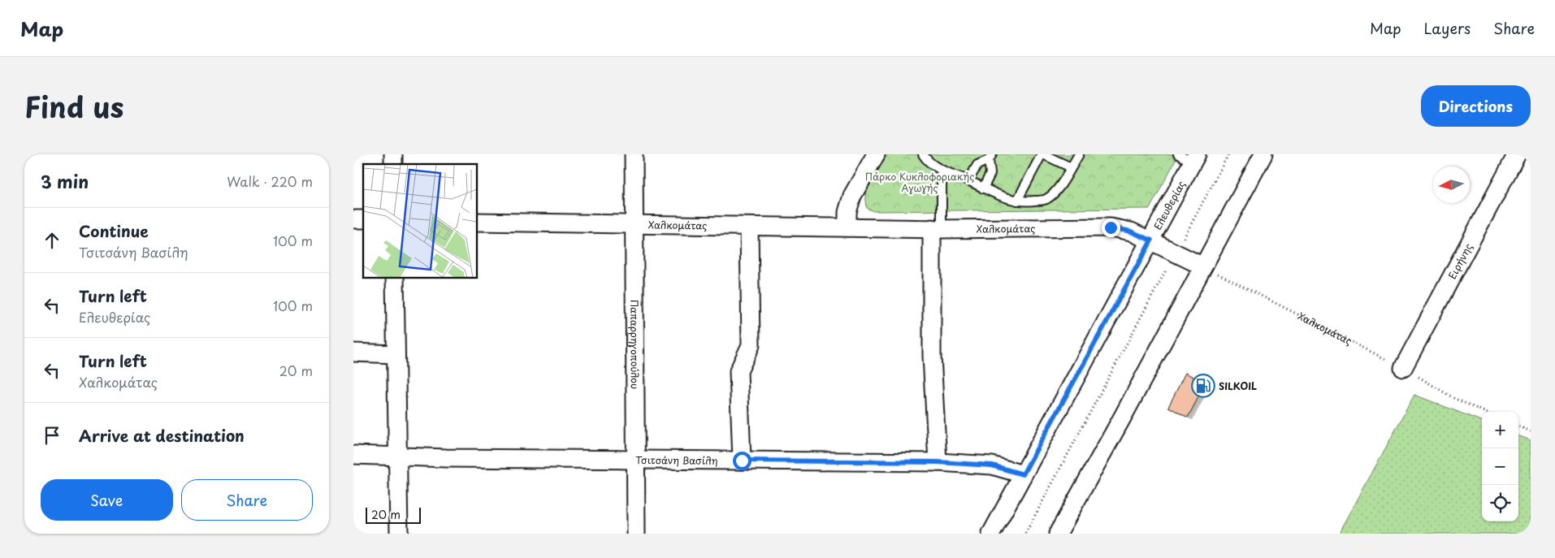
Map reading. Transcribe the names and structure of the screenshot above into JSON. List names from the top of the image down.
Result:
{
  "streets": {
    "street": [
      "Ελευθερίας",
      "Χαλκομάτας",
      "Ειρήνης",
      "Παπαρρηγοπούλου",
      "Τσιτσάνη Βασίλη"
    ]
  },
  "crossings": [
    ["Ελευθερίας", "Χαλκομάτας"],
    ["Ελευθερίας", "Τσιτσάνη Βασίλη"],
    ["Χαλκομάτας", "Ειρήνης"],
    ["Χαλκομάτας", "Παπαρρηγοπούλου"],
    ["Παπαρρηγοπούλου", "Τσιτσάνη Βασίλη"]
  ],
  "parks": ["Πάρκο Κυκλοφοριακής Αγωγής"],
  "places": {
    "fuel station": ["SILKOIL"]
  },
  "scale_bar": "20 m",
  "north": "left",
  "page": {
    "header": "Map",
    "nav": ["Map", "Layers", "Share"],
    "title": "Find us",
    "buttons": [
      "Directions",
      ["Save", "Share"]
    ],
    "heading": ["3 min", "Walk · 220 m"],
    "list": [
      ["Continue", "Τσιτσάνη Βασίλη", "100 m"],
      ["Turn left", "Ελευθερίας", "100 m"],
      ["Turn left", "Χαλκομάτας", "20 m"],
      "Arrive at destination"
    ],
    "map_buttons": ["+", "−"],
    "scale": "20 m"
  }
}
